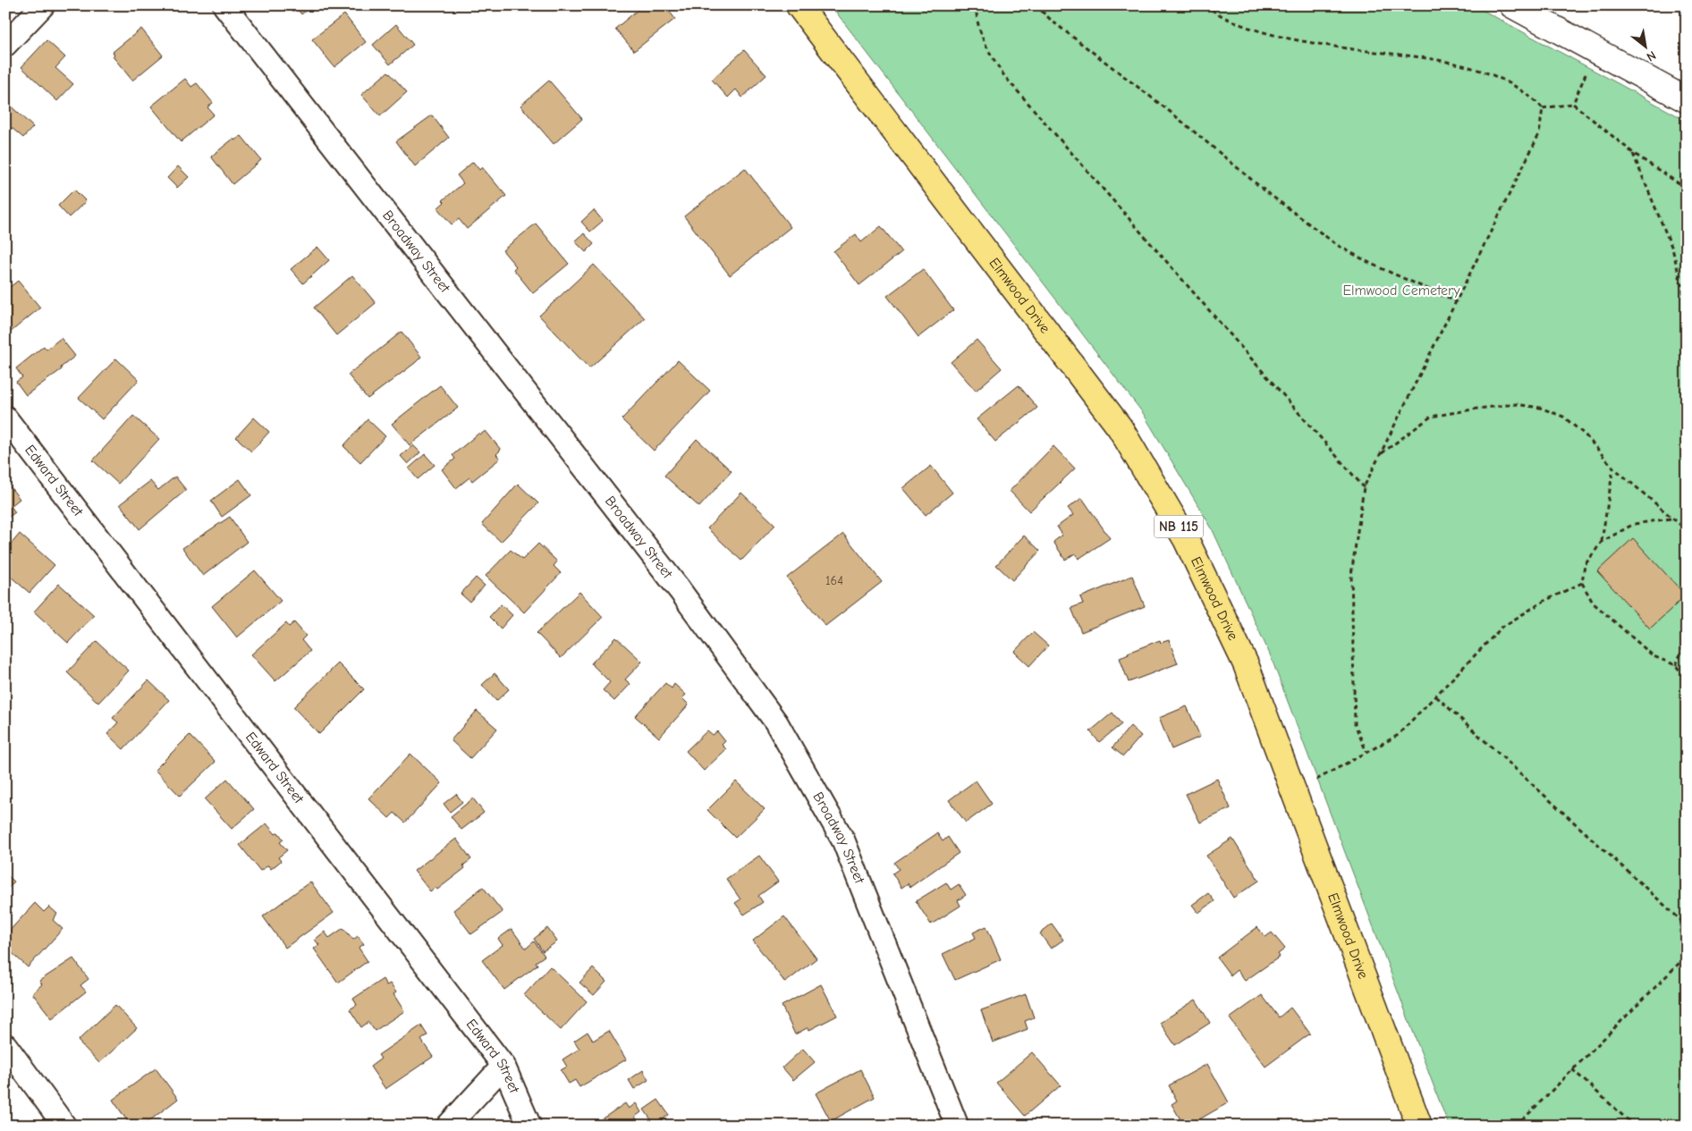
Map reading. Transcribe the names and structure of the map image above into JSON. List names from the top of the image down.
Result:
{
  "streets": {
    "main road": ["Elmwood Drive", "NB 115"],
    "street": ["Broadway Street", "Edward Street"]
  },
  "parks": ["Elmwood Cemetery"],
  "house_numbers": ["164"],
  "north": "bottom right"
}
